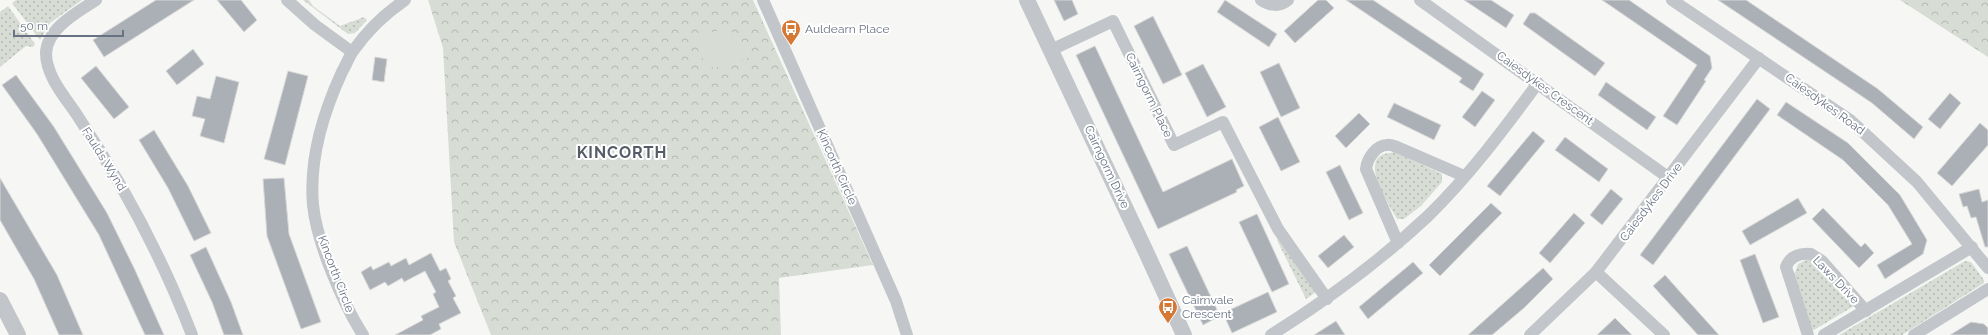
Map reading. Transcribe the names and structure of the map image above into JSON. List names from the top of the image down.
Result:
{
  "streets": {
    "street": [
      "Caiesdykes Crescent",
      "Cairngorm Place",
      "Caiesdykes Road",
      "Faulds Wynd",
      "Kincorth Circle",
      "Cairngorm Drive",
      "Caiesdykes Drive",
      "Laws Drive"
    ]
  },
  "crossings": [
    ["Caiesdykes Crescent", "Caiesdykes Drive"],
    ["Cairngorm Place", "Cairngorm Drive"],
    ["Caiesdykes Road", "Caiesdykes Drive"],
    ["Caiesdykes Road", "Laws Drive"]
  ],
  "districts": ["KINCORTH"],
  "places": {
    "bus stop": ["Auldearn Place", "Cairnvale Crescent"]
  },
  "scale_bar": "50 m"
}
